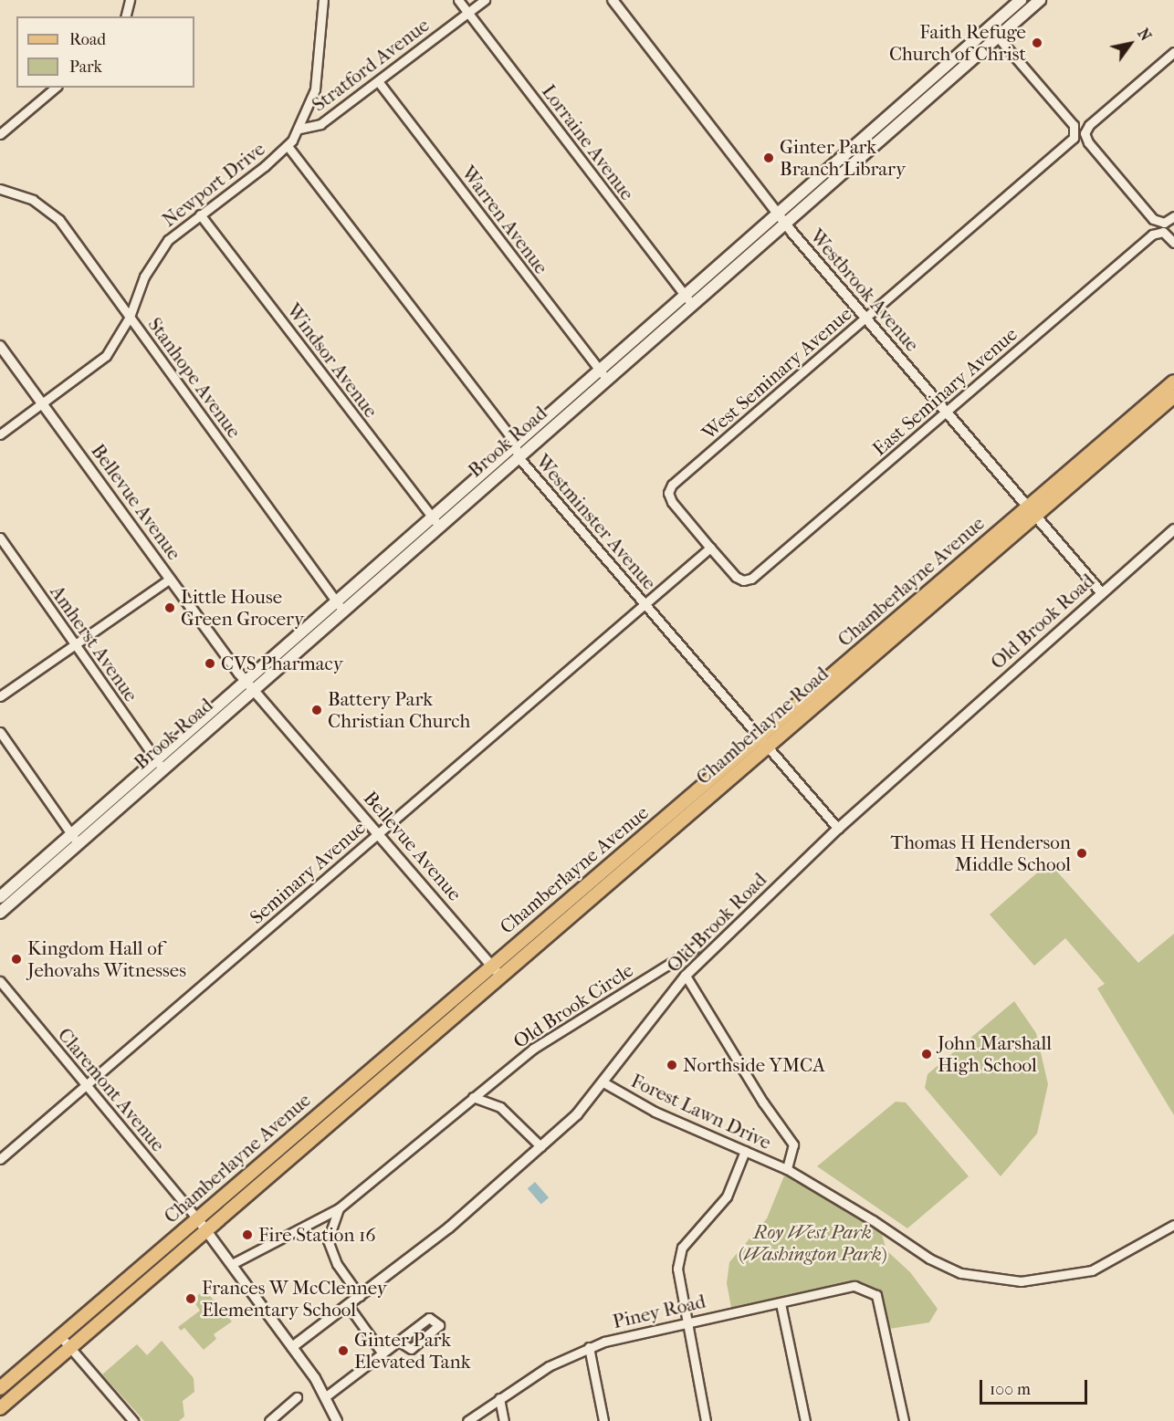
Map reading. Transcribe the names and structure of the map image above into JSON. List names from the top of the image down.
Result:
{
  "streets": {
    "main road": ["Brook Road", "Chamberlayne Avenue", "Chamberlayne Road"],
    "street": [
      "Stratford Avenue",
      "Lorraine Avenue",
      "Newport Drive",
      "Warren Avenue",
      "Westbrook Avenue",
      "Windsor Avenue",
      "West Seminary Avenue",
      "Stanhope Avenue",
      "East Seminary Avenue",
      "Bellevue Avenue",
      "Westminster Avenue",
      "Old Brook Road",
      "Amherst Avenue",
      "Seminary Avenue",
      "Old Brook Circle",
      "Claremont Avenue",
      "Forest Lawn Drive",
      "Piney Road"
    ]
  },
  "crossings": [
    ["Stratford Avenue", "Lorraine Avenue"],
    ["Stratford Avenue", "Newport Drive"],
    ["Stratford Avenue", "Warren Avenue"],
    ["Lorraine Avenue", "Brook Road"],
    ["Newport Drive", "Windsor Avenue"],
    ["Newport Drive", "Stanhope Avenue"],
    ["Newport Drive", "Bellevue Avenue"],
    ["Newport Drive", "Westminster Avenue"],
    ["Warren Avenue", "Brook Road"],
    ["Westbrook Avenue", "West Seminary Avenue"],
    ["Westbrook Avenue", "East Seminary Avenue"],
    ["Westbrook Avenue", "Brook Road"],
    ["Westbrook Avenue", "Old Brook Road"],
    ["Westbrook Avenue", "Chamberlayne Road"],
    ["Windsor Avenue", "Brook Road"],
    ["West Seminary Avenue", "East Seminary Avenue"],
    ["West Seminary Avenue", "Seminary Avenue"],
    ["Stanhope Avenue", "Brook Road"],
    ["East Seminary Avenue", "Seminary Avenue"],
    ["Brook Road", "Bellevue Avenue"],
    ["Brook Road", "Westminster Avenue"],
    ["Brook Road", "Amherst Avenue"],
    ["Bellevue Avenue", "Chamberlayne Avenue"],
    ["Bellevue Avenue", "Chamberlayne Road"],
    ["Bellevue Avenue", "Seminary Avenue"],
    ["Westminster Avenue", "Chamberlayne Avenue"],
    ["Westminster Avenue", "Old Brook Road"],
    ["Westminster Avenue", "Chamberlayne Road"],
    ["Westminster Avenue", "Seminary Avenue"],
    ["Chamberlayne Avenue", "Chamberlayne Road"],
    ["Chamberlayne Avenue", "Claremont Avenue"],
    ["Old Brook Road", "Forest Lawn Drive"],
    ["Seminary Avenue", "Claremont Avenue"]
  ],
  "parks": ["Roy West Park (Washington Park)"],
  "places": [
    "Faith Refuge Church of Christ",
    "Ginter Park Branch Library",
    "Little House Green Grocery",
    "CVS Pharmacy",
    "Battery Park Christian Church",
    "Thomas H Henderson Middle School",
    "Kingdom Hall of Jehovahs Witnesses",
    "John Marshall High School",
    "Northside YMCA",
    "Fire Station 16",
    "Frances W McClenney Elementary School",
    "Ginter Park Elevated Tank"
  ],
  "legend": ["Road", "Park"],
  "scale_bar": "100 m",
  "north": "top right"
}
